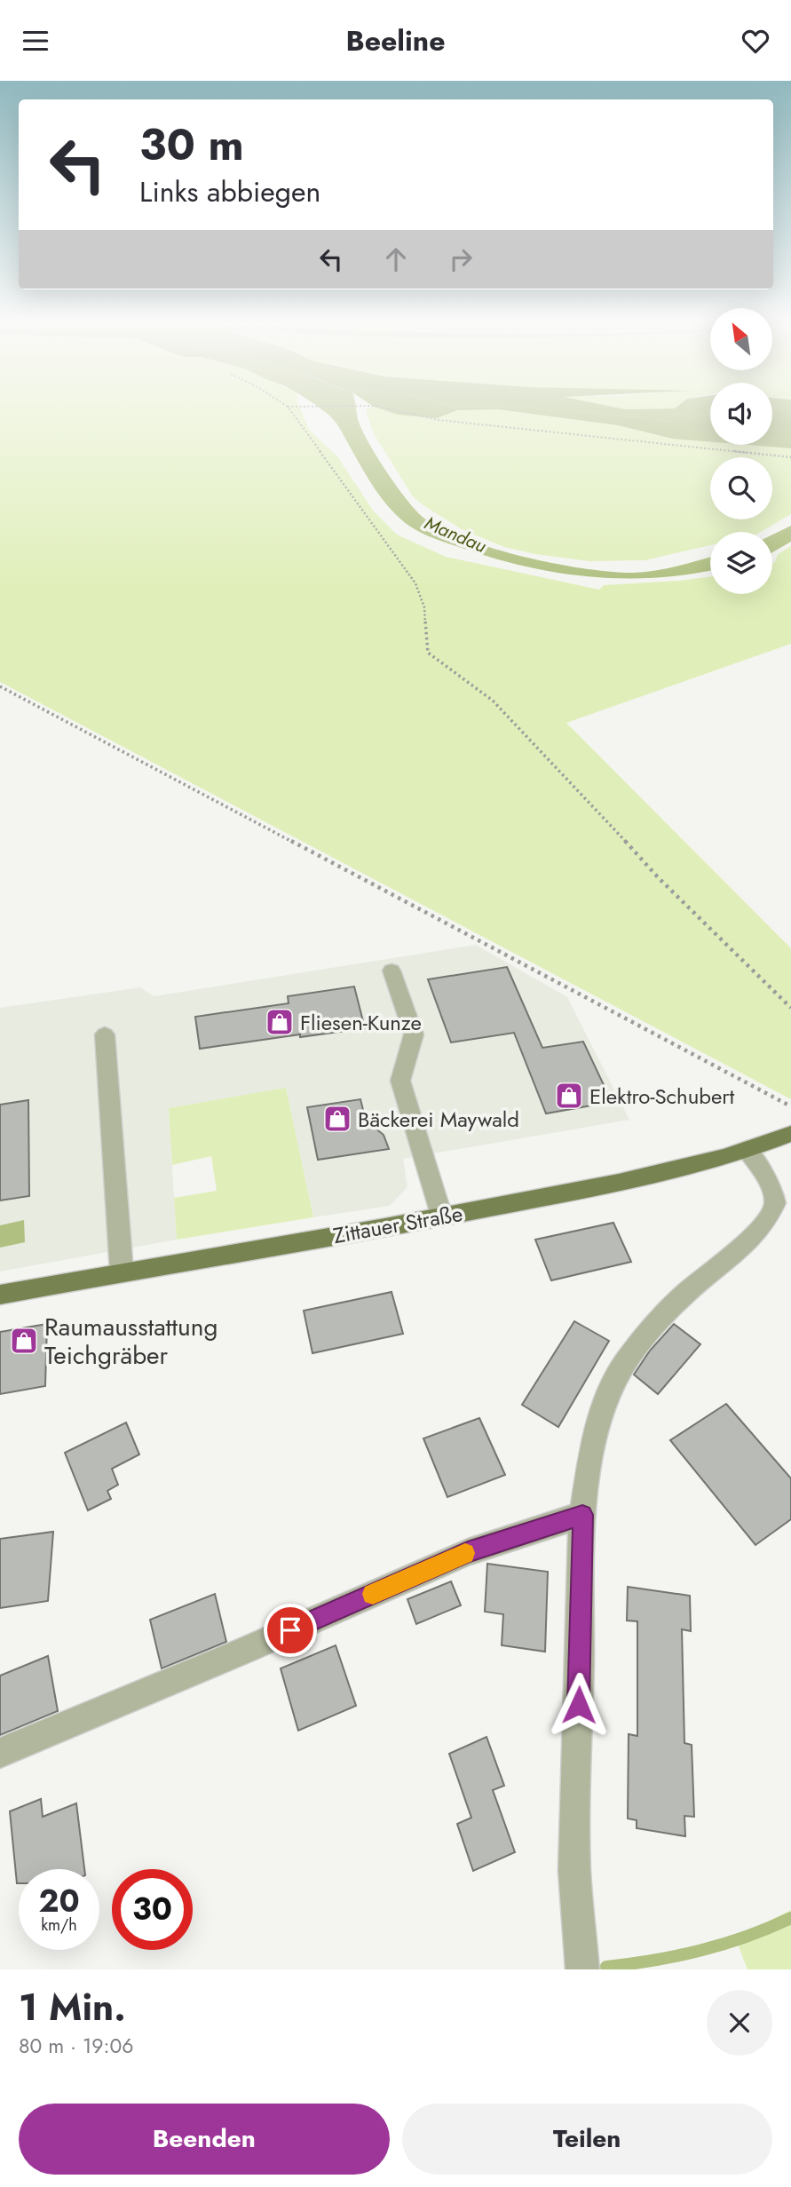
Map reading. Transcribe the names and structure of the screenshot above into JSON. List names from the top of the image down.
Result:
{
  "streets": {
    "main road": ["Zittauer Straße"]
  },
  "water": ["Mandau"],
  "places": {
    "shop": [
      "Fliesen-Kunze",
      "Elektro-Schubert",
      "Bäckerei Maywald",
      "Raumausstattung Teichgräber"
    ]
  },
  "north": "top left",
  "page": {
    "header": "Beeline",
    "turn": ["30 m", "Links abbiegen"],
    "speed": "20 km/h",
    "limit": "30",
    "heading": ["1 Min.", "80 m · 19:06"],
    "buttons": ["Beenden", "Teilen"]
  }
}
